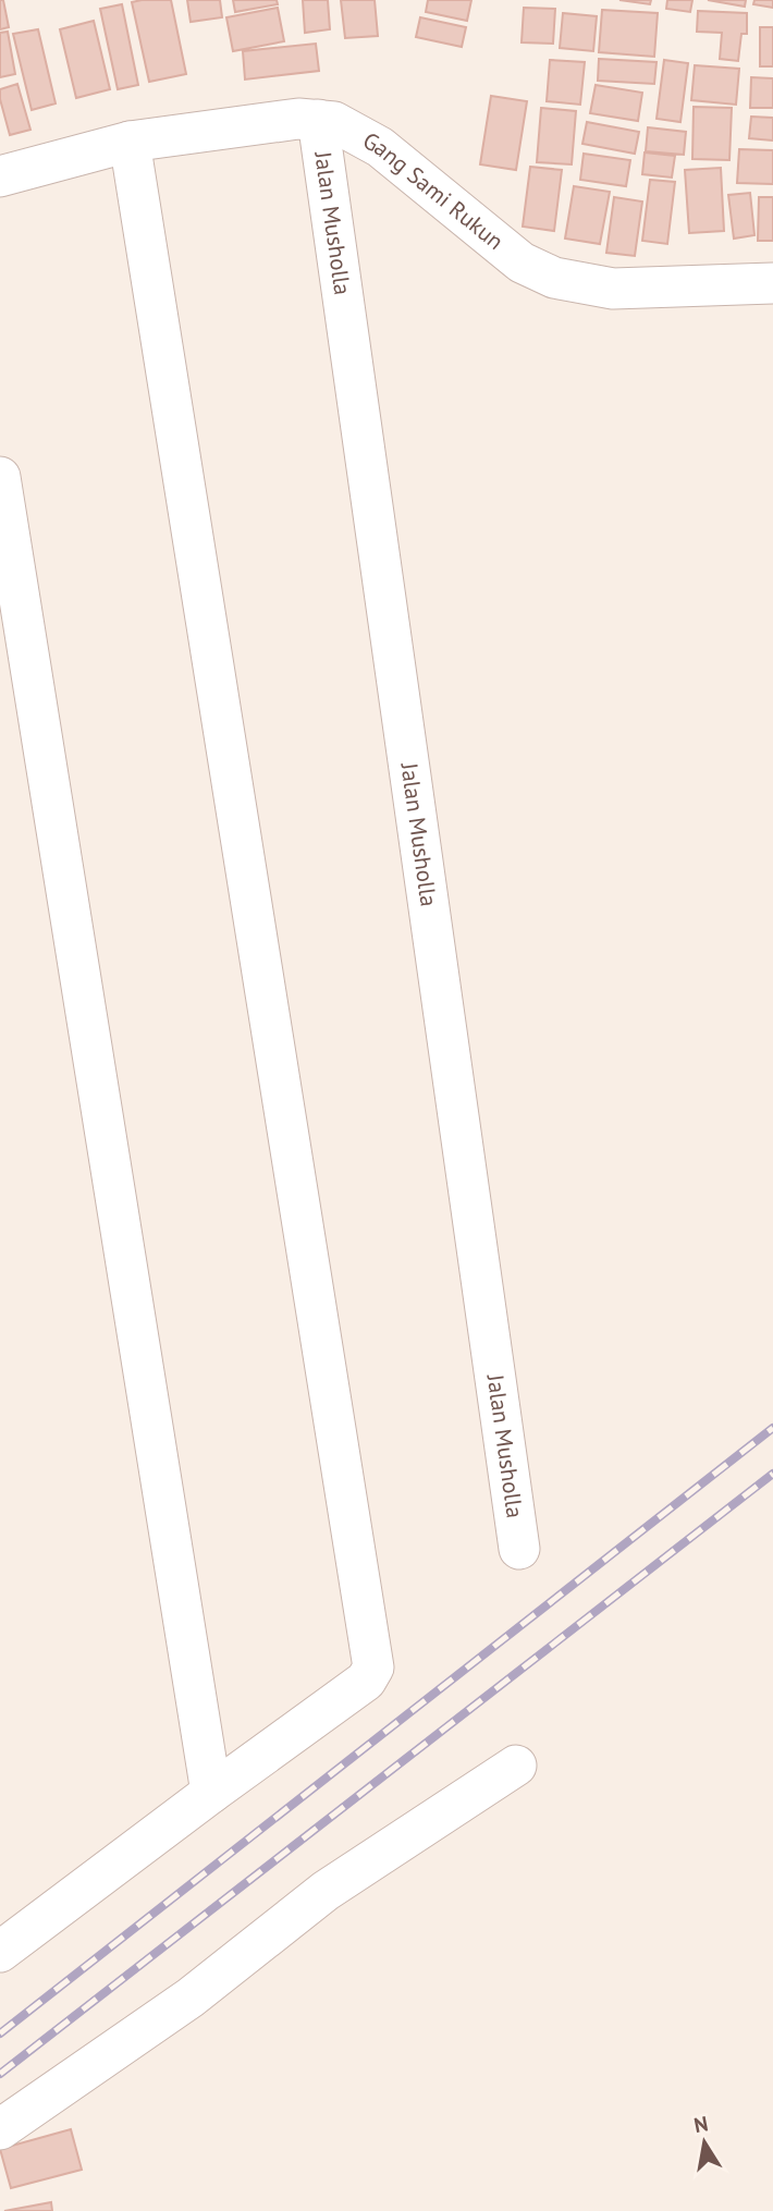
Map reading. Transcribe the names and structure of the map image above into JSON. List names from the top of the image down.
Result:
{
  "streets": {
    "street": ["Gang Sami Rukun", "Jalan Musholla"]
  },
  "crossings": [
    ["Gang Sami Rukun", "Jalan Musholla"]
  ],
  "north": "top"
}
